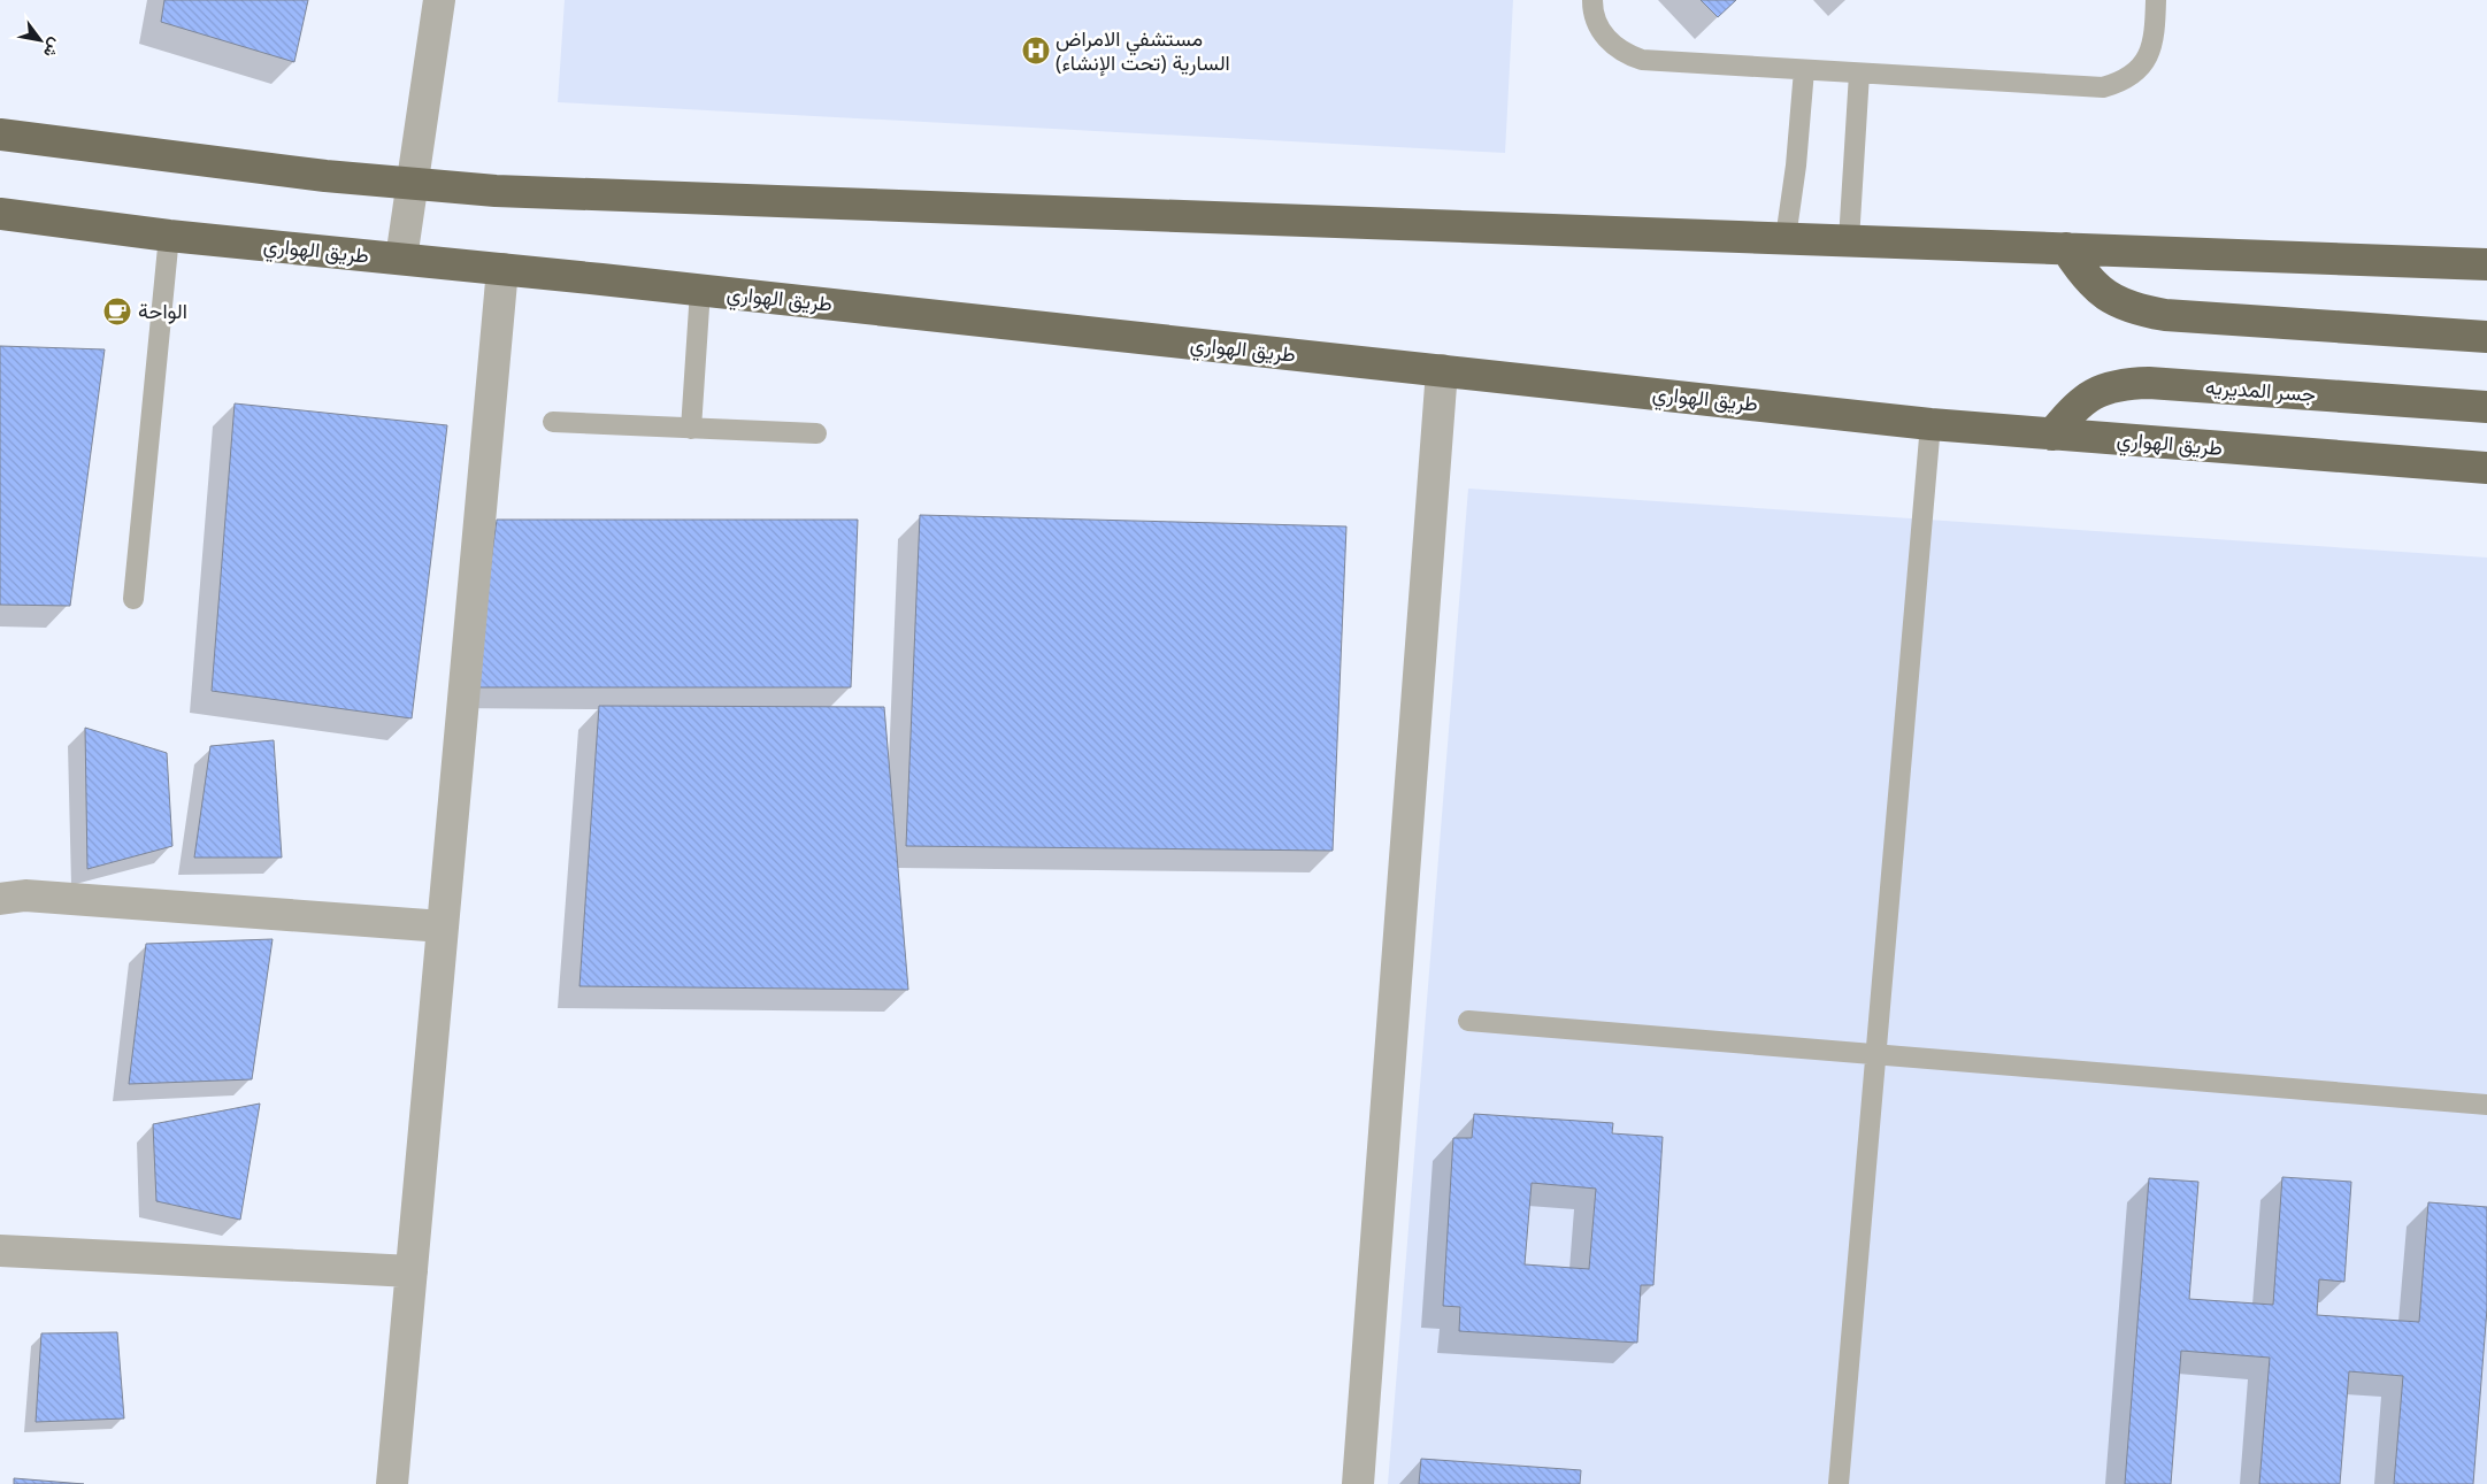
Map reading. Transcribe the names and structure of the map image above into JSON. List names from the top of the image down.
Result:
{
  "streets": {
    "highway": ["طريق الهواري", "جسر المديريه"]
  },
  "crossings": [
    ["طريق الهواري", "جسر المديريه"]
  ],
  "places": {
    "hospital": ["مستشفي الامراض السارية (تحت الإنشاء)"],
    "cafe": ["الواحة"]
  },
  "north": "bottom right"
}
